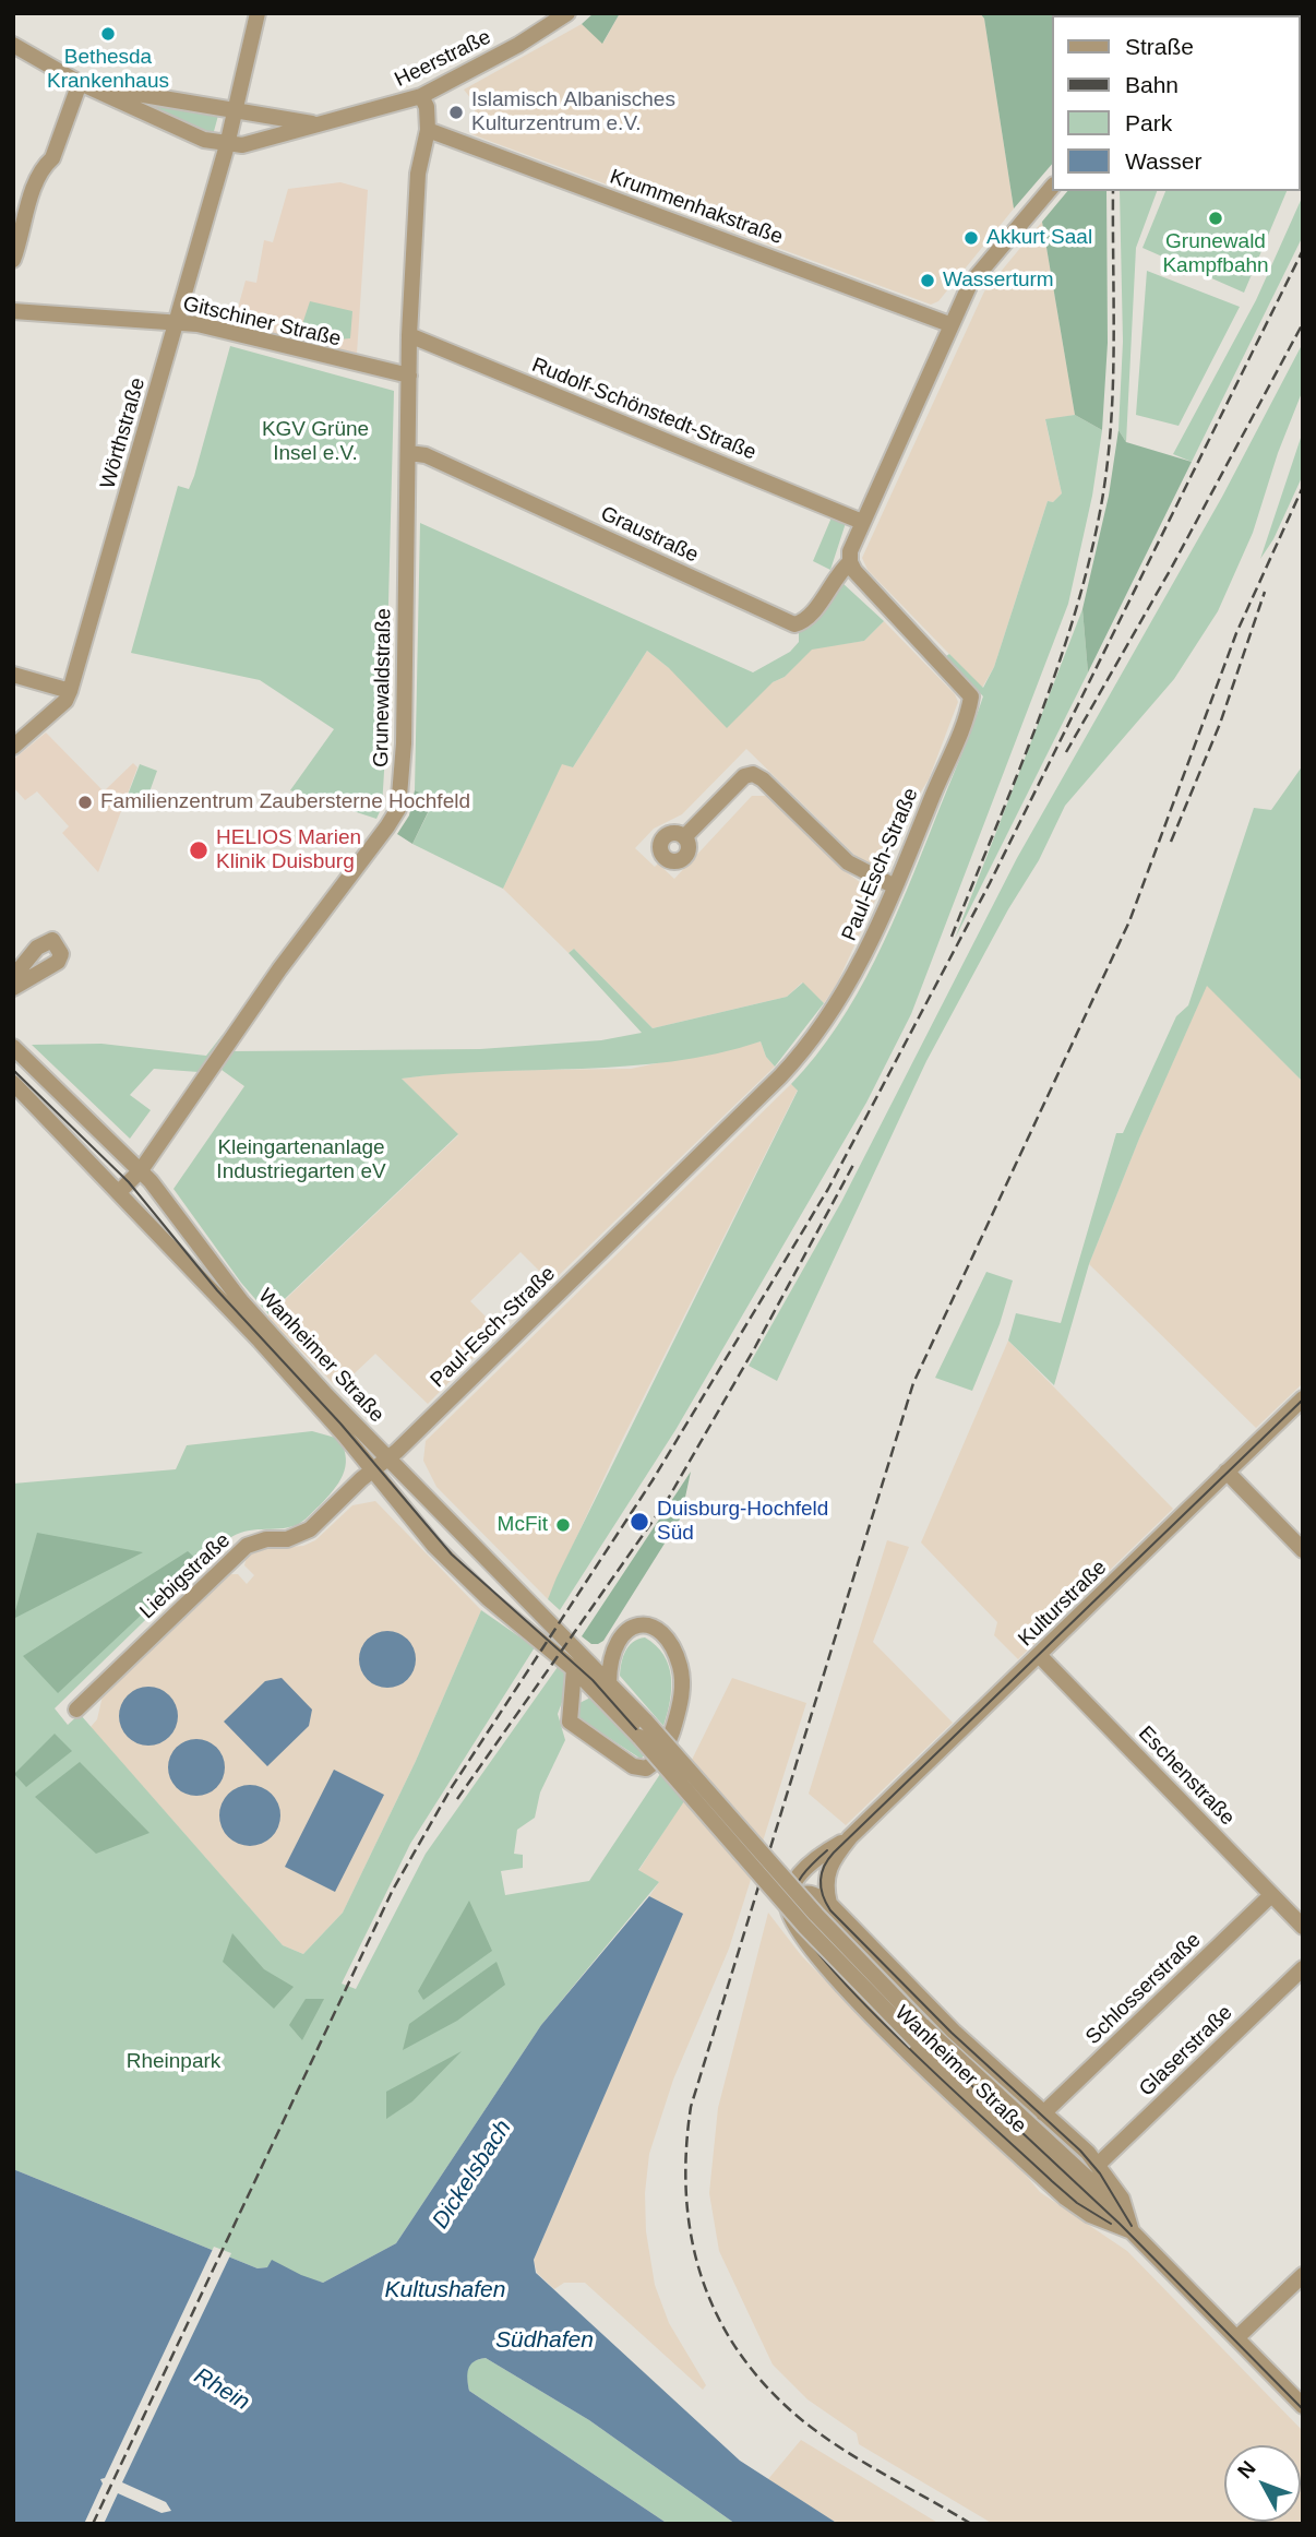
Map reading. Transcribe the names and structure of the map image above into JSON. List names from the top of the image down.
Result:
{
  "streets": {
    "street": [
      "Heerstraße",
      "Krummenhakstraße",
      "Gitschiner Straße",
      "Rudolf-Schönstedt-Straße",
      "Wörthstraße",
      "Graustraße",
      "Grunewaldstraße",
      "Paul-Esch-Straße",
      "Wanheimer Straße",
      "Liebigstraße",
      "Kulturstraße",
      "Eschenstraße",
      "Schlosserstraße",
      "Glaserstraße"
    ]
  },
  "crossings": [
    ["Heerstraße", "Wörthstraße"],
    ["Heerstraße", "Grunewaldstraße"],
    ["Krummenhakstraße", "Grunewaldstraße"],
    ["Gitschiner Straße", "Wörthstraße"],
    ["Gitschiner Straße", "Grunewaldstraße"],
    ["Rudolf-Schönstedt-Straße", "Grunewaldstraße"],
    ["Graustraße", "Grunewaldstraße"],
    ["Graustraße", "Paul-Esch-Straße"],
    ["Grunewaldstraße", "Wanheimer Straße"],
    ["Paul-Esch-Straße", "Wanheimer Straße"],
    ["Paul-Esch-Straße", "Liebigstraße"],
    ["Wanheimer Straße", "Liebigstraße"],
    ["Wanheimer Straße", "Schlosserstraße"],
    ["Wanheimer Straße", "Glaserstraße"],
    ["Kulturstraße", "Eschenstraße"],
    ["Eschenstraße", "Schlosserstraße"]
  ],
  "water": [
    "Dickelsbach",
    "Kultushafen",
    "Südhafen",
    "Rhein"
  ],
  "parks": ["KGV Grüne Insel e.V.", "Kleingartenanlage Industriegarten eV", "Rheinpark"],
  "places": [
    "Bethesda Krankenhaus",
    "Islamisch Albanisches Kulturzentrum e.V.",
    "Grunewald Kampfbahn",
    "Akkurt Saal",
    "Wasserturm",
    "Familienzentrum Zaubersterne Hochfeld",
    "HELIOS Marien Klinik Duisburg",
    "Duisburg-Hochfeld Süd",
    "McFit"
  ],
  "legend": [
    "Straße",
    "Bahn",
    "Park",
    "Wasser"
  ],
  "north": "top left"
}
